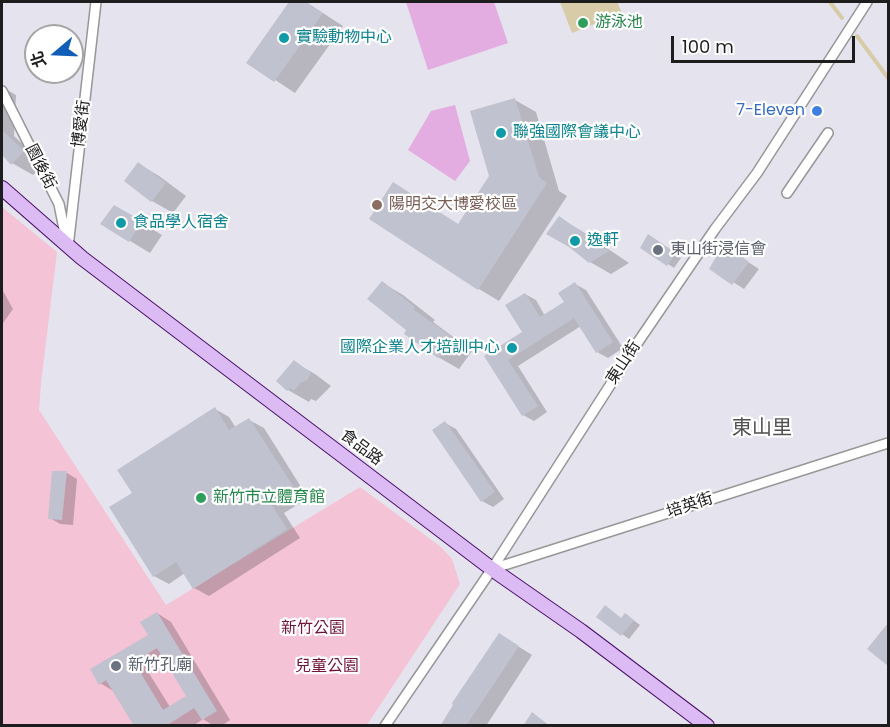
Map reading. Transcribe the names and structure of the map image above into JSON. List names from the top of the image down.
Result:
{
  "streets": {
    "street": [
      "博愛街",
      "園後街",
      "東山街",
      "食品路",
      "培英街"
    ]
  },
  "crossings": [
    ["博愛街", "園後街"],
    ["博愛街", "食品路"],
    ["園後街", "食品路"],
    ["東山街", "食品路"],
    ["東山街", "培英街"],
    ["食品路", "培英街"]
  ],
  "districts": ["東山里"],
  "parks": ["新竹公園", "兒童公園"],
  "places": [
    "游泳池",
    "實驗動物中心",
    "7-Eleven",
    "聯強國際會議中心",
    "陽明交大博愛校區",
    "食品學人宿舍",
    "逸軒",
    "東山街浸信會",
    "國際企業人才培訓中心",
    "新竹市立體育館",
    "新竹孔廟"
  ],
  "scale_bar": "100 m",
  "north": "left"
}
